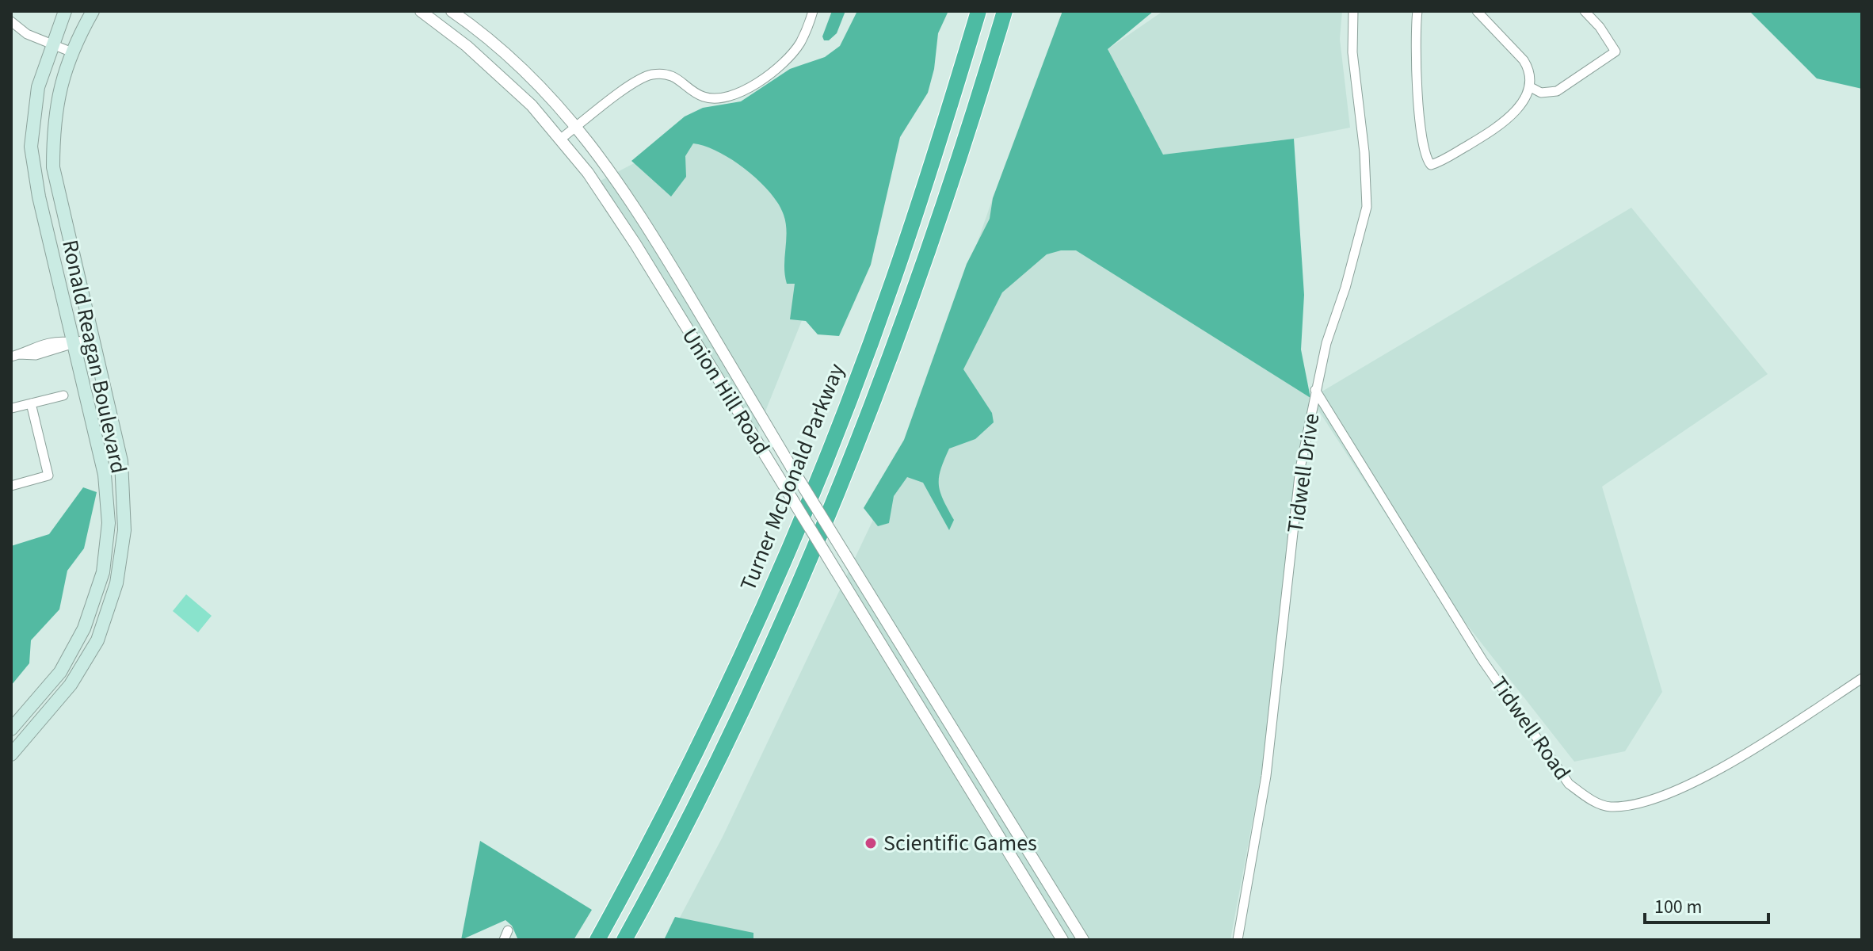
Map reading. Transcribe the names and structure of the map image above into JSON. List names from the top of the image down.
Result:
{
  "streets": {
    "highway": ["Turner McDonald Parkway"],
    "main road": ["Ronald Reagan Boulevard"],
    "street": ["Union Hill Road", "Tidwell Drive", "Tidwell Road"]
  },
  "crossings": [
    ["Tidwell Drive", "Tidwell Road"]
  ],
  "places": ["Scientific Games"],
  "scale_bar": "100 m"
}
